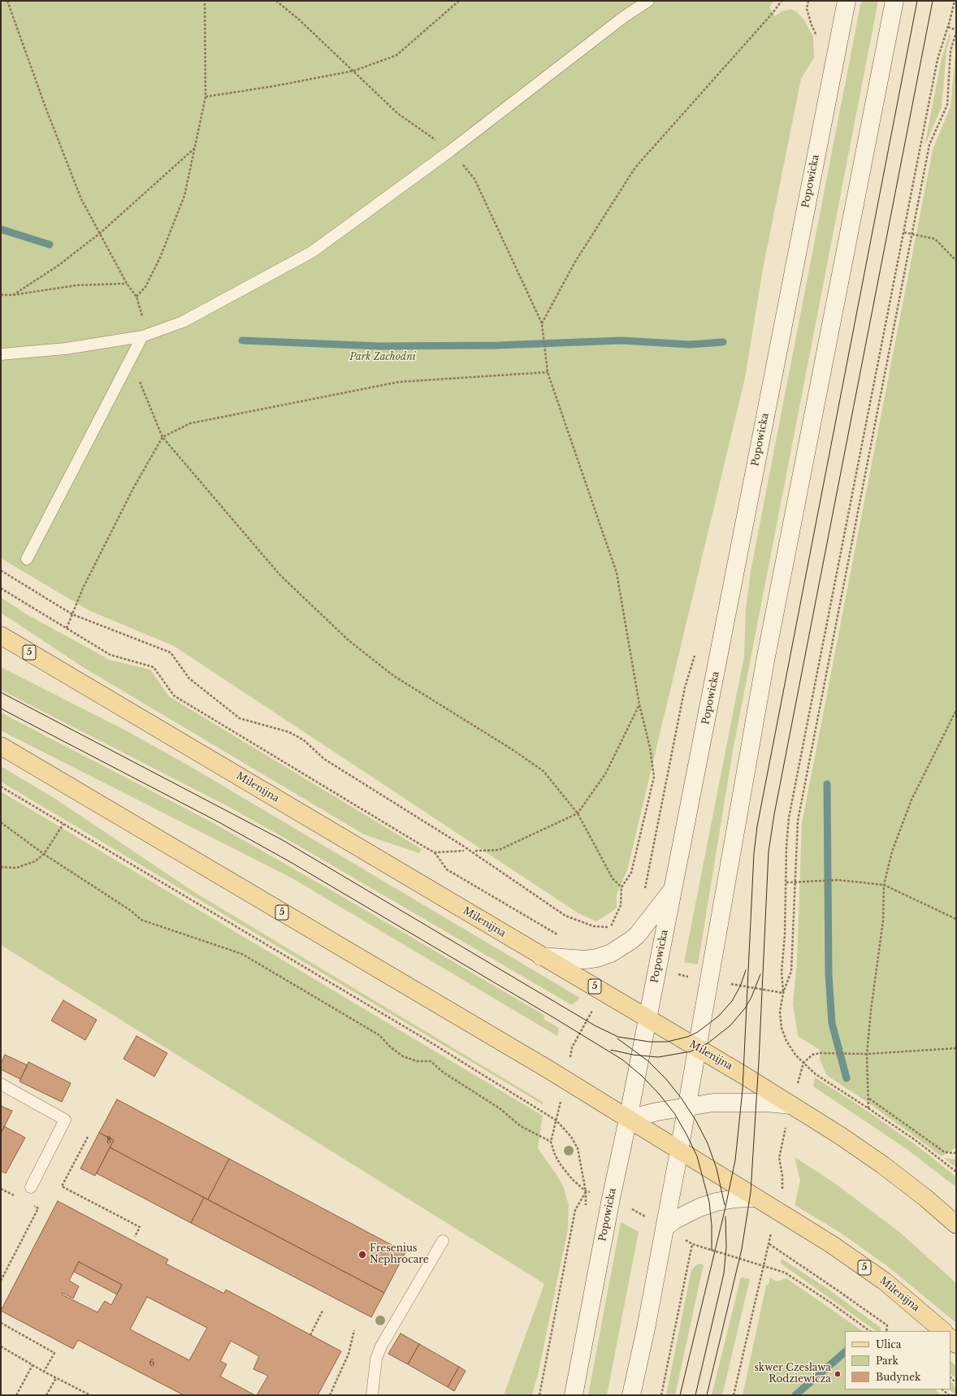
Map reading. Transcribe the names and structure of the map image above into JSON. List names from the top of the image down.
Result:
{
  "streets": {
    "main road": ["5", "Milenijna"],
    "street": ["Popowicka"]
  },
  "crossings": [
    ["Popowicka", "Milenijna"]
  ],
  "parks": ["Park Zachodni"],
  "places": ["Fresenius Nephrocare", "skwer Czesława Rodziewicza"],
  "house_numbers": ["8", "6"],
  "legend": ["Ulica", "Park", "Budynek"]
}
